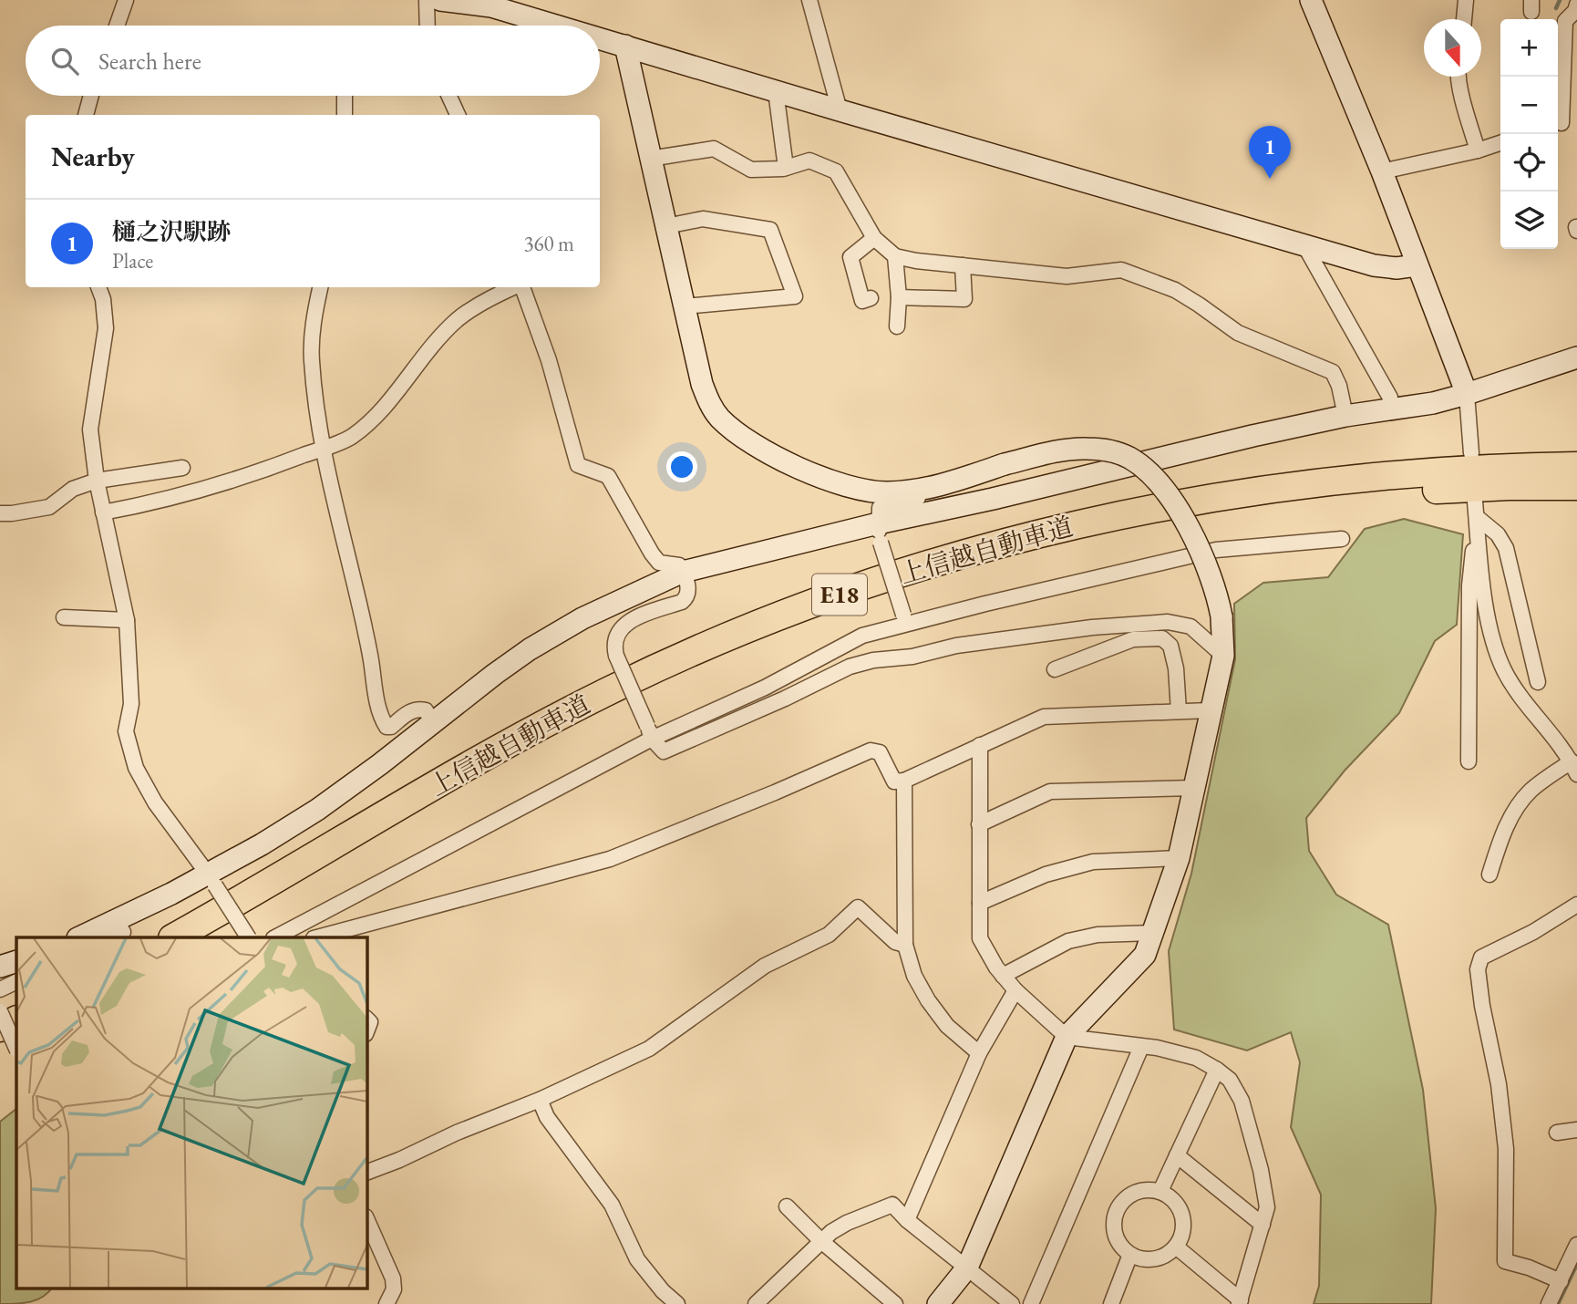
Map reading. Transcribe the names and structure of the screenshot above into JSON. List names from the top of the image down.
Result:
{
  "streets": {
    "highway": ["上信越自動車道", "E18"]
  },
  "north": "bottom",
  "page": {
    "map_buttons": ["+", "−"],
    "search": "Search here",
    "heading": "Nearby",
    "pins": "1",
    "list": [
      {
        "mark": "1",
        "name": "樋之沢駅跡",
        "note": "Place",
        "value": "360 m"
      }
    ]
  }
}
